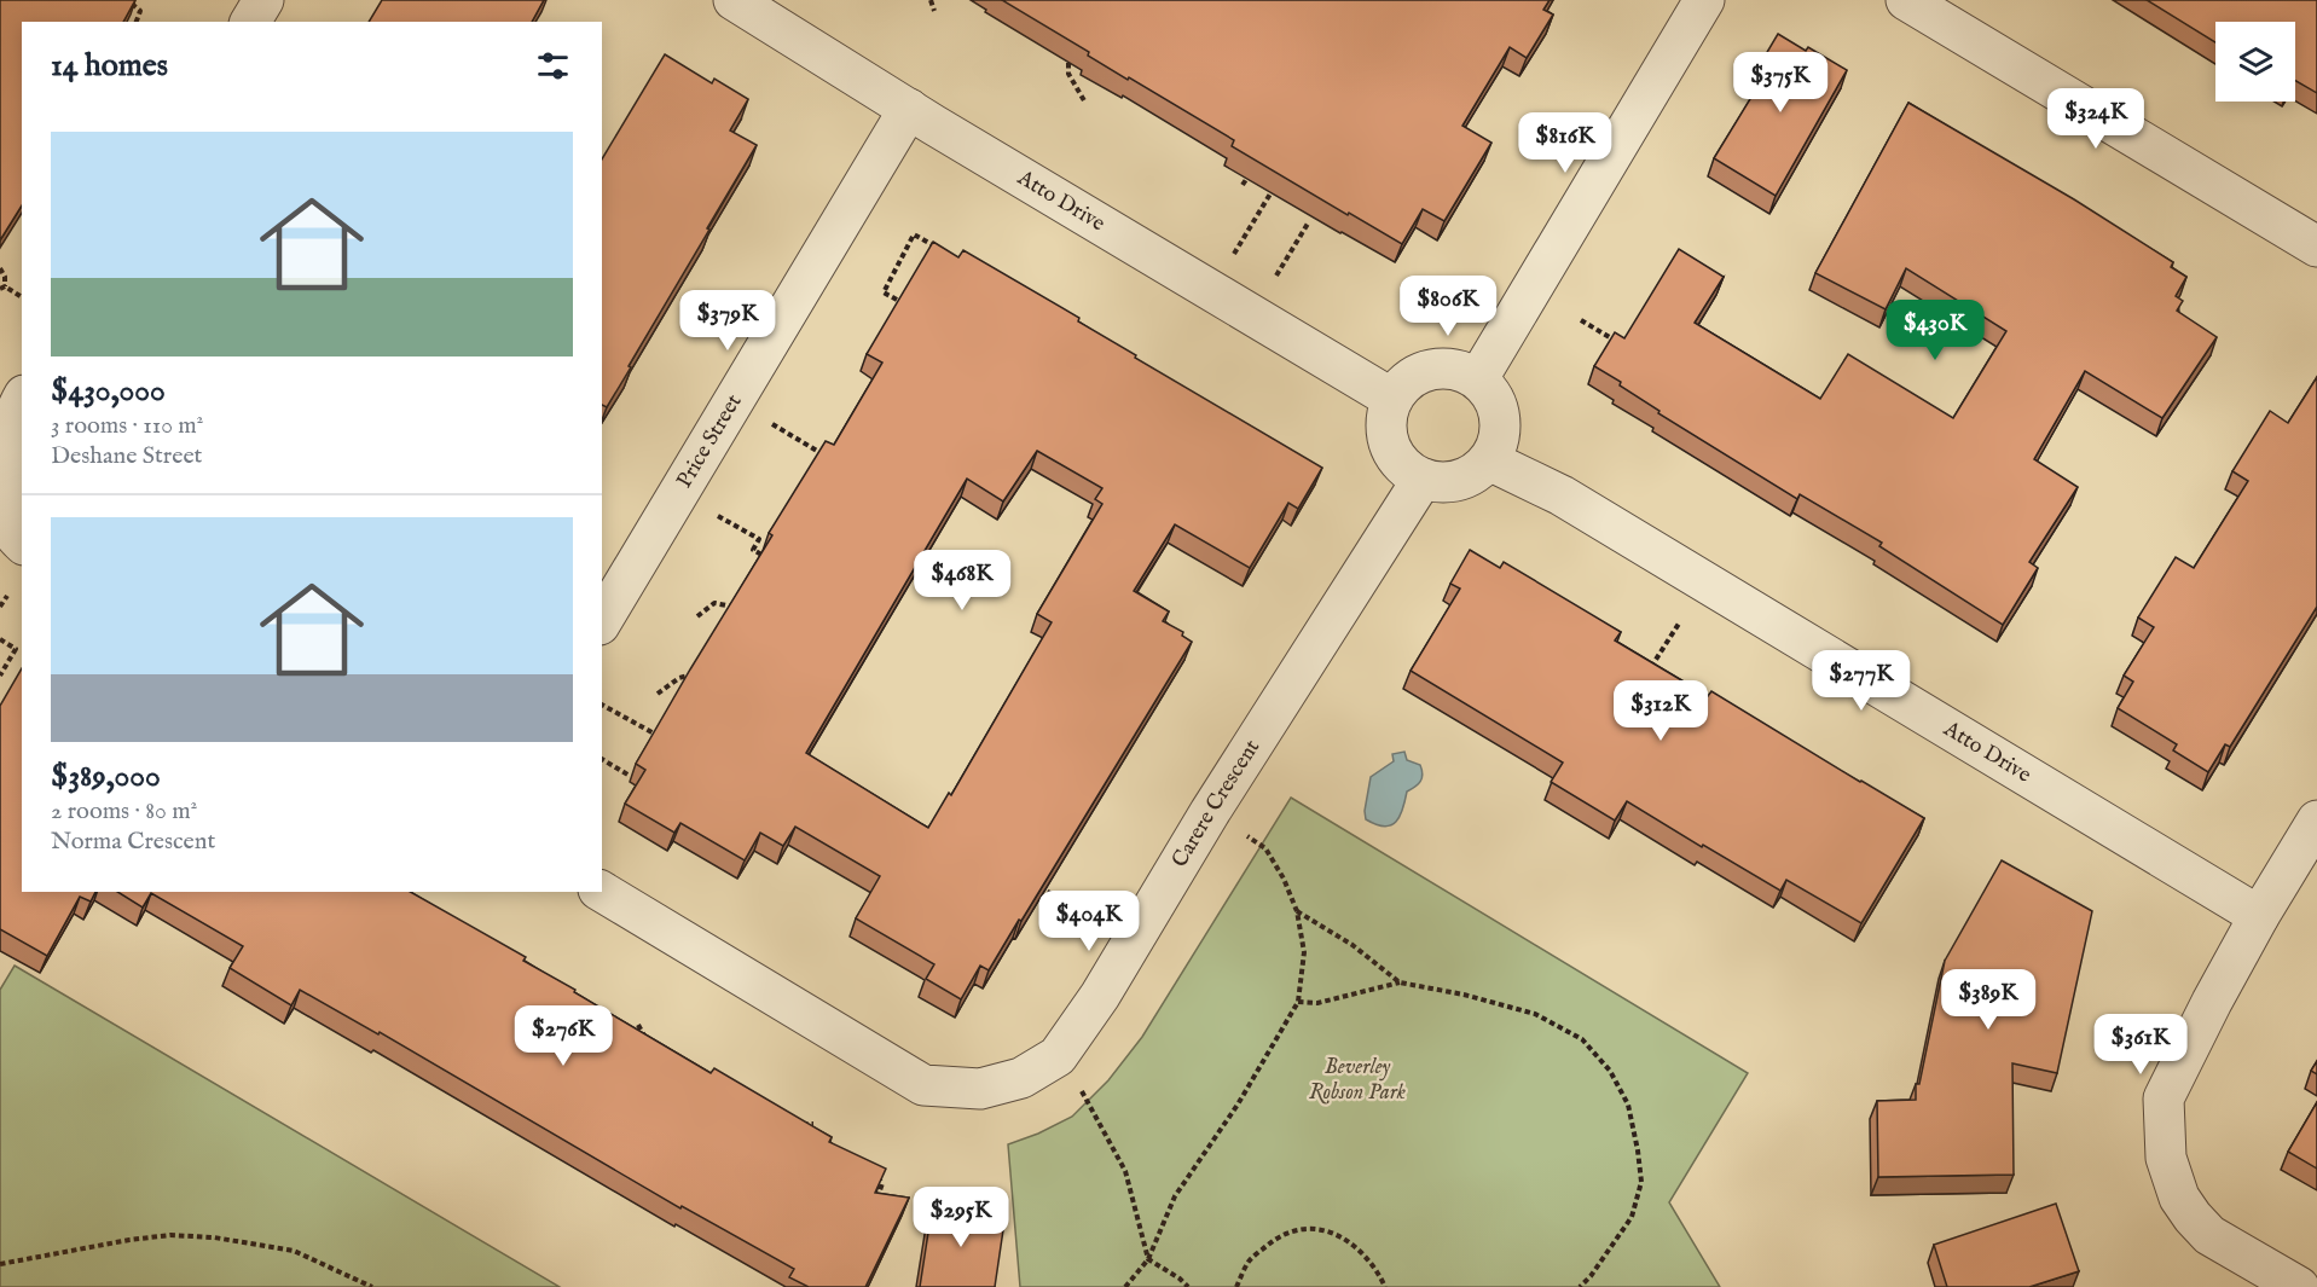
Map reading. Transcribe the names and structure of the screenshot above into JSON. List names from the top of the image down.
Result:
{
  "streets": {
    "street": ["Atto Drive", "Price Street", "Carere Crescent"]
  },
  "crossings": [
    ["Atto Drive", "Price Street"],
    ["Atto Drive", "Carere Crescent"]
  ],
  "parks": ["Beverley Robson Park"],
  "page": {
    "heading": "14 homes",
    "price": [
      "$375K",
      "$324K",
      "$816K",
      "$806K",
      "$379K",
      "$430K",
      "$468K",
      "$277K",
      "$312K",
      "$404K",
      "$389K",
      "$276K",
      "$361K",
      "$295K"
    ],
    "list": [
      {
        "name": "$430,000",
        "note": "3 rooms · 110 m² · Deshane Street"
      },
      {
        "name": "$389,000",
        "note": "2 rooms · 80 m² · Norma Crescent"
      }
    ]
  }
}
